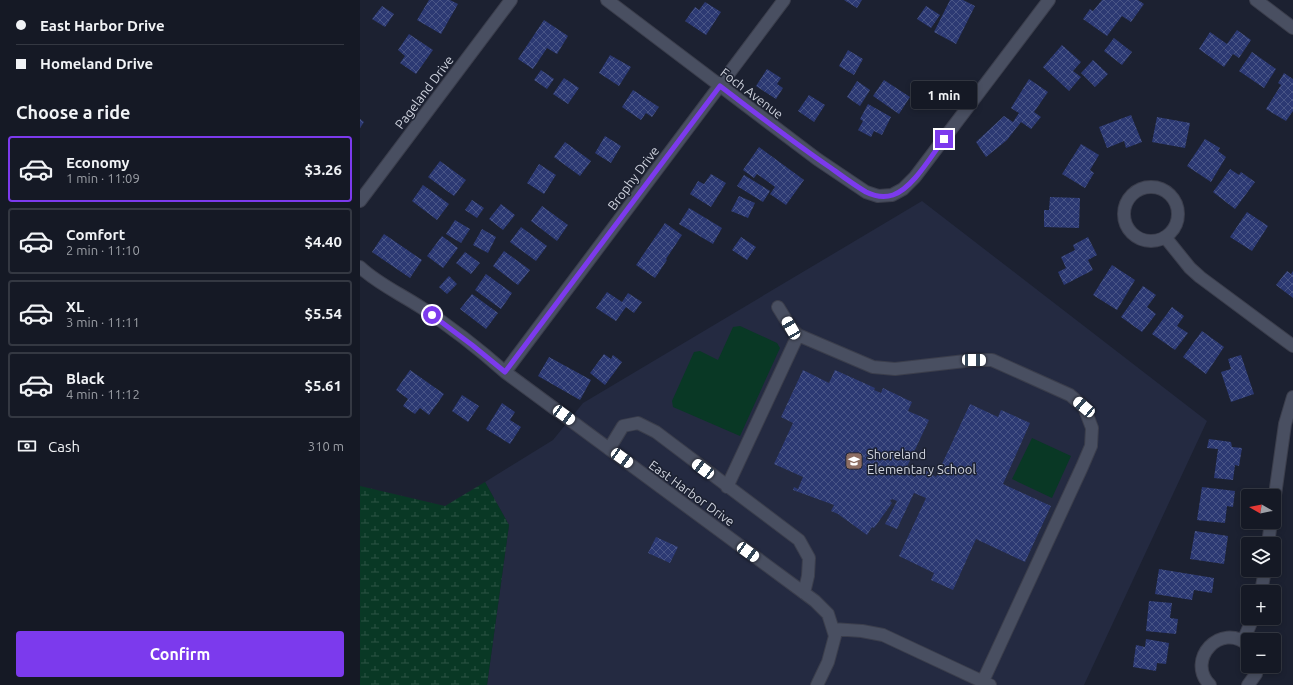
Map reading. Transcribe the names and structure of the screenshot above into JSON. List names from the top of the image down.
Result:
{
  "streets": {
    "street": [
      "Pageland Drive",
      "Foch Avenue",
      "Brophy Drive",
      "East Harbor Drive"
    ]
  },
  "crossings": [
    ["Foch Avenue", "Brophy Drive"],
    ["Brophy Drive", "East Harbor Drive"]
  ],
  "places": {
    "school or university": ["Shoreland Elementary School"]
  },
  "north": "left",
  "page": {
    "banner": ["East Harbor Drive", "Homeland Drive"],
    "bubble": "1 min",
    "heading": "Choose a ride",
    "list": [
      {
        "name": "Economy",
        "note": "1 min · 11:09",
        "value": "$3.26"
      },
      {
        "name": "Comfort",
        "note": "2 min · 11:10",
        "value": "$4.40"
      },
      {
        "name": "XL",
        "note": "3 min · 11:11",
        "value": "$5.54"
      },
      {
        "name": "Black",
        "note": "4 min · 11:12",
        "value": "$5.61"
      }
    ],
    "pay": ["Cash", "310 m"],
    "map_buttons": ["+", "−"],
    "buttons": "Confirm"
  }
}
